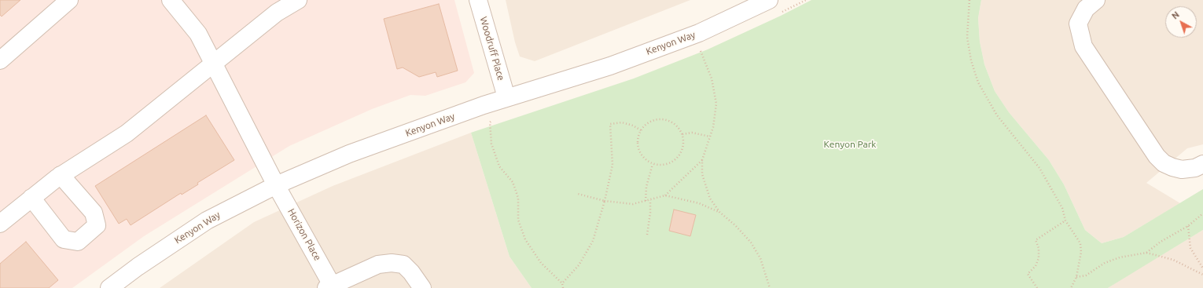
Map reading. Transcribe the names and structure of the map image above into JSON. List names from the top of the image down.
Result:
{
  "streets": {
    "street": ["Kenyon Way", "Woodruff Place", "Horizon Place"]
  },
  "crossings": [
    ["Kenyon Way", "Woodruff Place"],
    ["Kenyon Way", "Horizon Place"]
  ],
  "parks": ["Kenyon Park"],
  "north": "top left"
}
